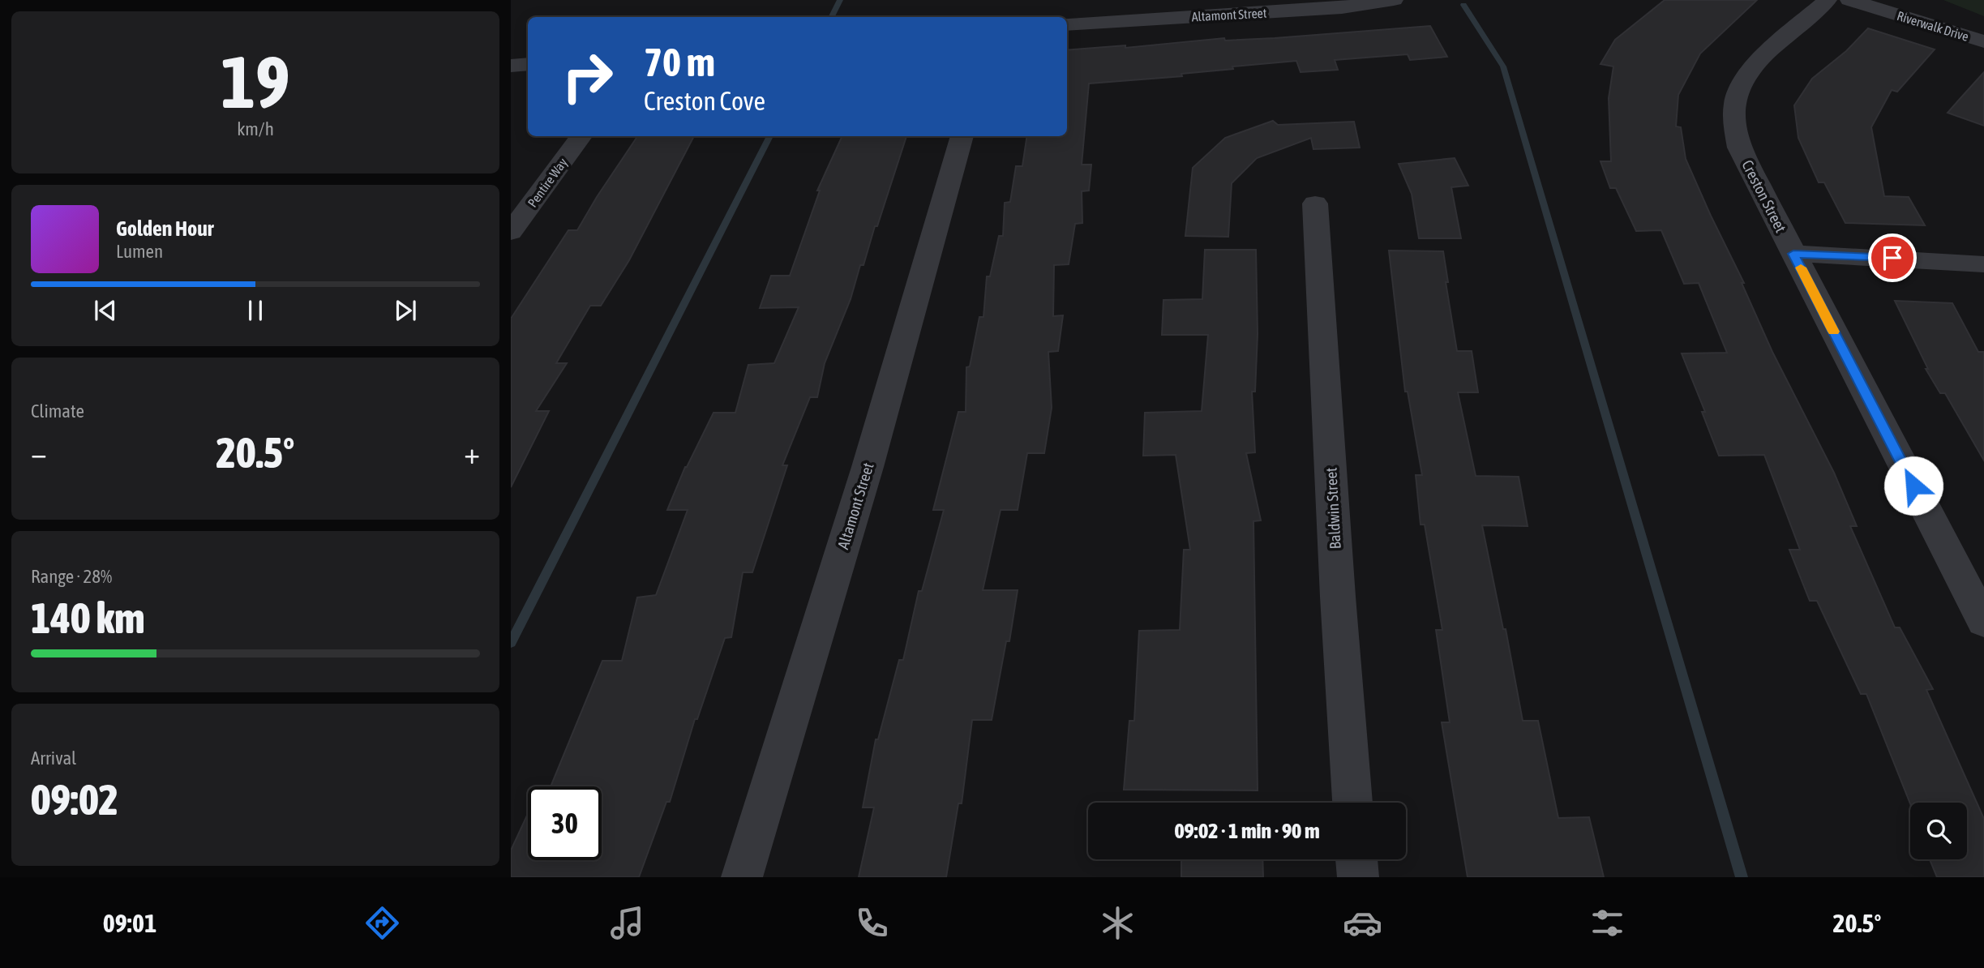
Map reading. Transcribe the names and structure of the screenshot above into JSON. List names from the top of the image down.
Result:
{
  "streets": {
    "street": [
      "Altamont Street",
      "Riverwalk Drive",
      "Pentire Way",
      "Creston Street",
      "Baldwin Street"
    ]
  },
  "page": {
    "tile": [
      ["19", "km/h"],
      "Climate",
      ["Range · 28%", "140 km"],
      ["Arrival", "09:02"]
    ],
    "turn": ["70 m", "Creston Cove"],
    "song": ["Golden Hour", "Lumen"],
    "heat": ["−", "20.5°", "+"],
    "limit": "30",
    "trip": "09:02 · 1 min · 90 m",
    "tabs": ["09:01", "20.5°"]
  }
}
